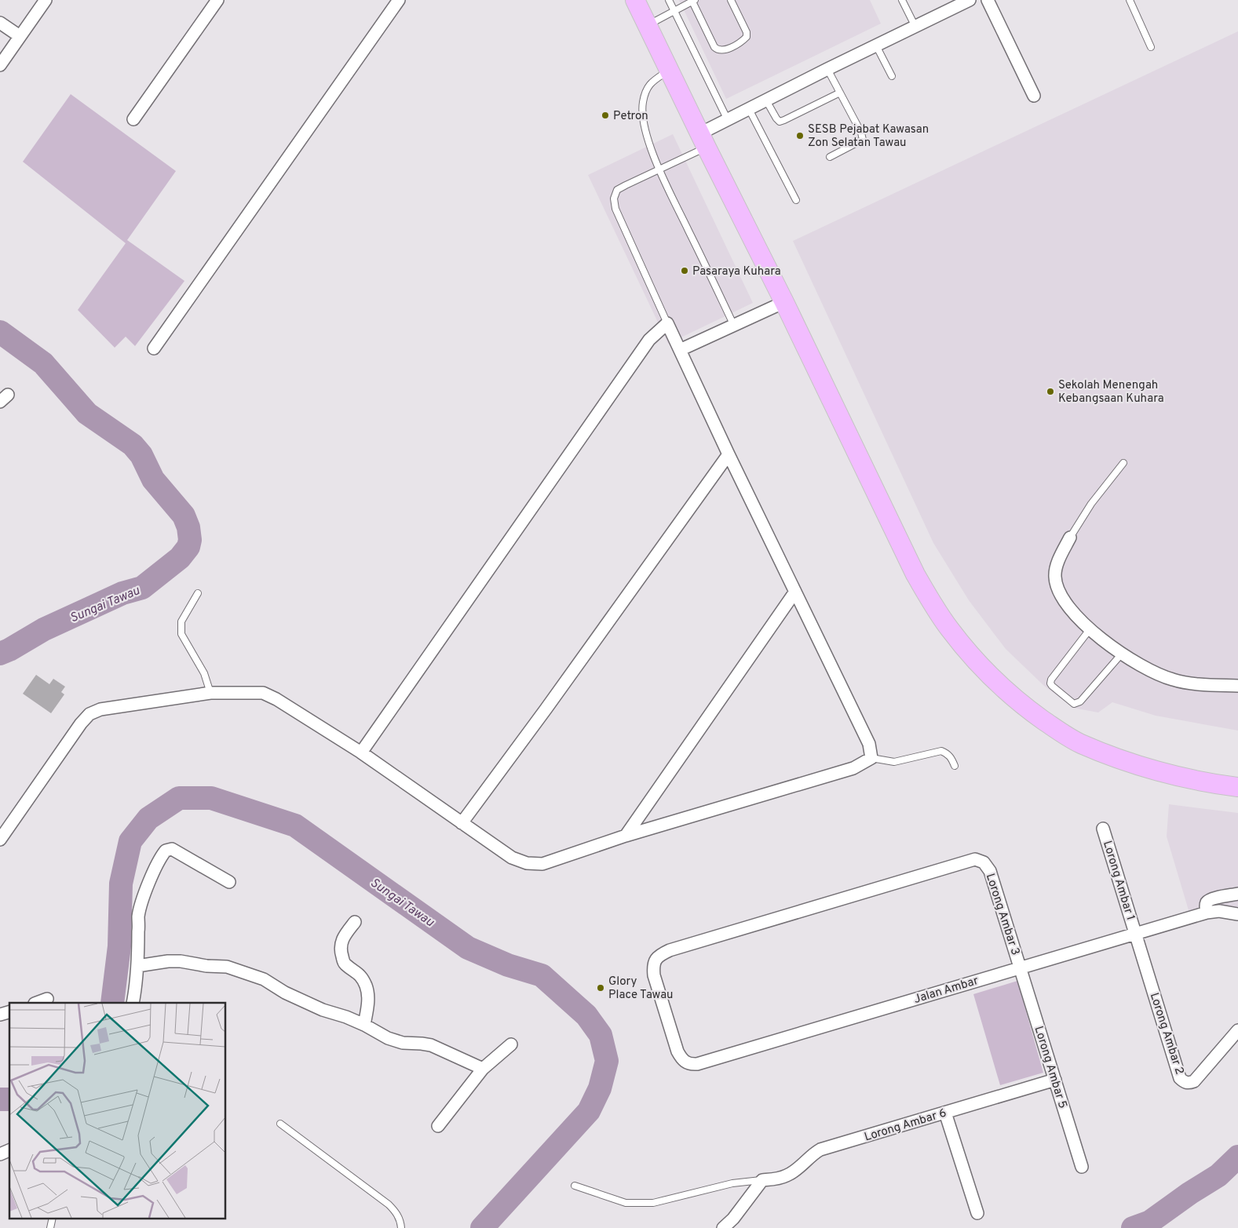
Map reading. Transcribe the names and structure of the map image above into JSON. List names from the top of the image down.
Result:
{
  "streets": {
    "street": [
      "Lorong Ambar 1",
      "Lorong Ambar 3",
      "Jalan Ambar",
      "Lorong Ambar 2",
      "Lorong Ambar 5",
      "Lorong Ambar 6"
    ]
  },
  "crossings": [
    ["Lorong Ambar 1", "Jalan Ambar"],
    ["Lorong Ambar 1", "Lorong Ambar 2"],
    ["Lorong Ambar 3", "Jalan Ambar"],
    ["Lorong Ambar 3", "Lorong Ambar 5"],
    ["Jalan Ambar", "Lorong Ambar 2"],
    ["Jalan Ambar", "Lorong Ambar 5"],
    ["Lorong Ambar 5", "Lorong Ambar 6"]
  ],
  "water": ["Sungai Tawau"],
  "places": [
    "Petron",
    "SESB Pejabat Kawasan Zon Selatan Tawau",
    "Pasaraya Kuhara",
    "Sekolah Menengah Kebangsaan Kuhara",
    "Glory Place Tawau"
  ]
}
